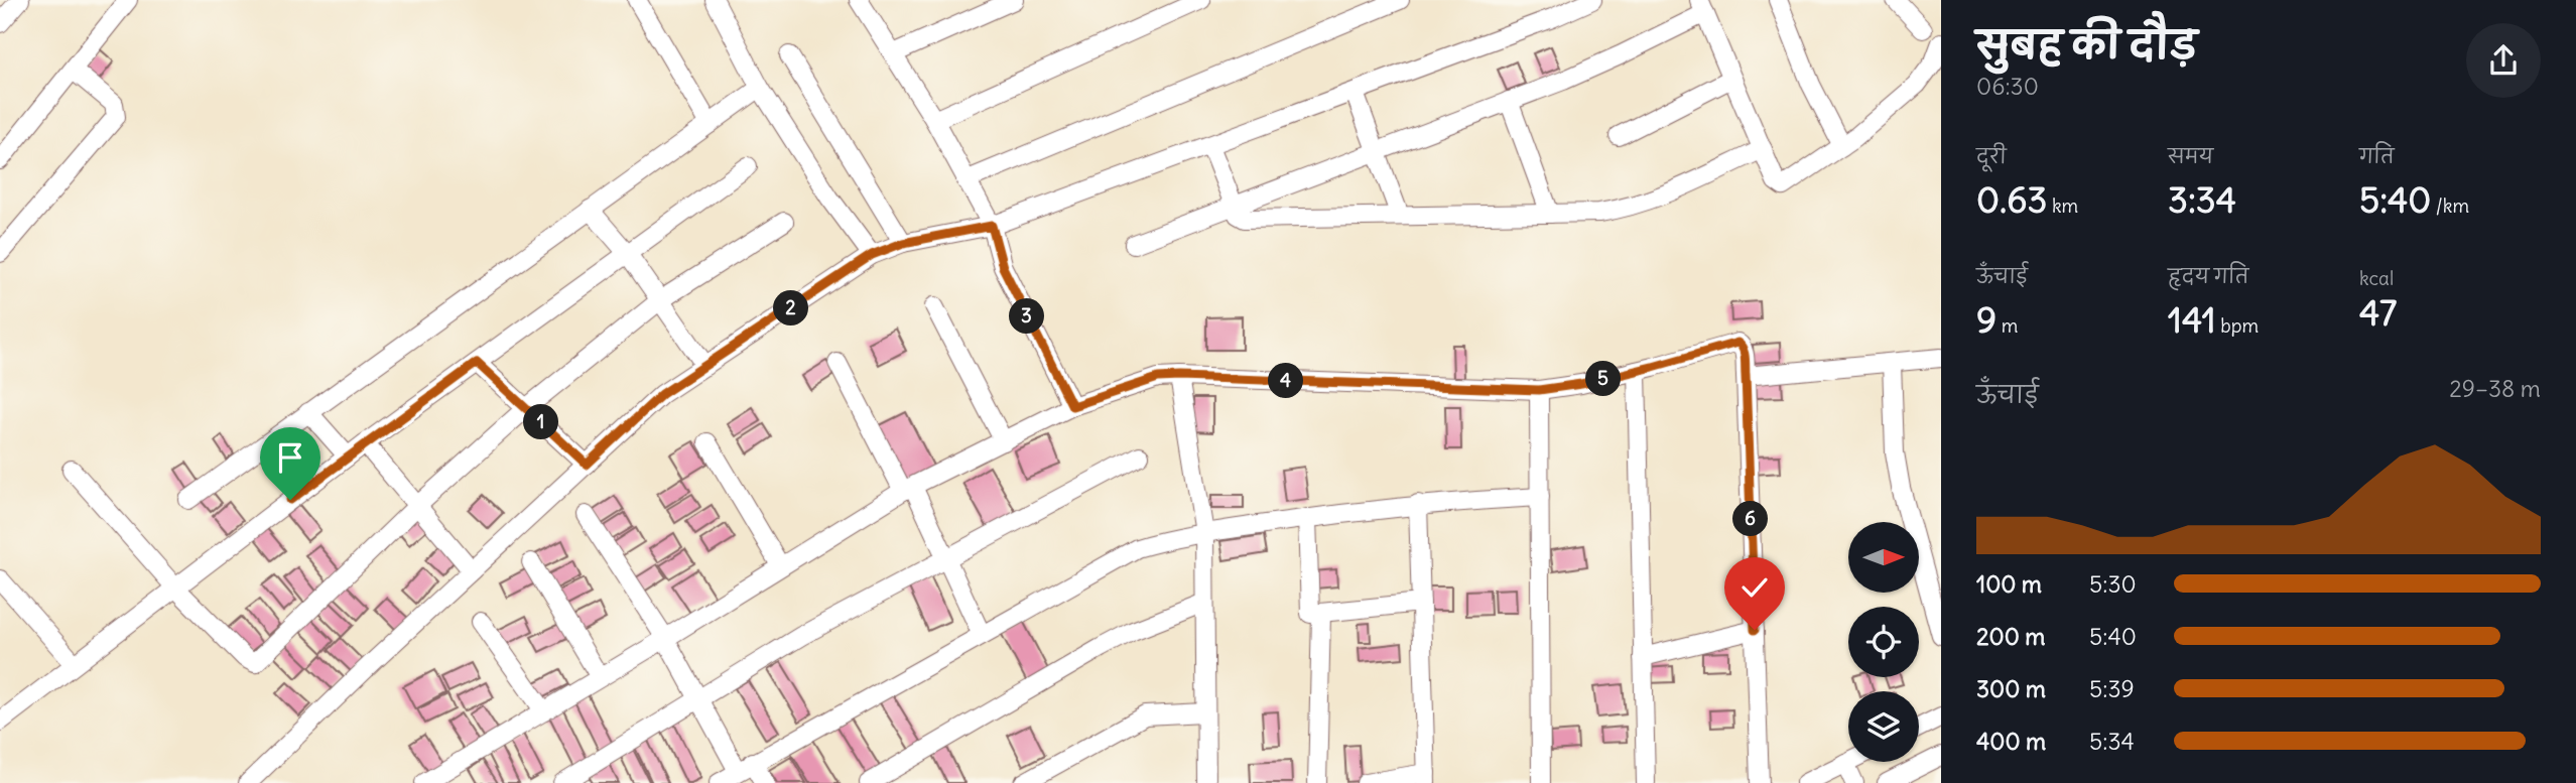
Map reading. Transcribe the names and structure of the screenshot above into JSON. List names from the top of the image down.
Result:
{
  "north": "right",
  "page": {
    "heading": ["सुबह की दौड़", "06:30"],
    "stats": [
      ["दूरी", "0.63 km"],
      ["समय", "3:34"],
      ["गति", "5:40 /km"],
      ["ऊँचाई", "9 m"],
      ["हृदय गति", "141 bpm"],
      ["kcal", "47"]
    ],
    "pins": [
      "2",
      "3",
      "5",
      "4",
      "1",
      "6"
    ],
    "chart": ["ऊँचाई", "29–38 m"],
    "list": [
      {
        "name": "100 m",
        "note": "5:30"
      },
      {
        "name": "200 m",
        "note": "5:40"
      },
      {
        "name": "300 m",
        "note": "5:39"
      },
      {
        "name": "400 m",
        "note": "5:34"
      }
    ]
  }
}
